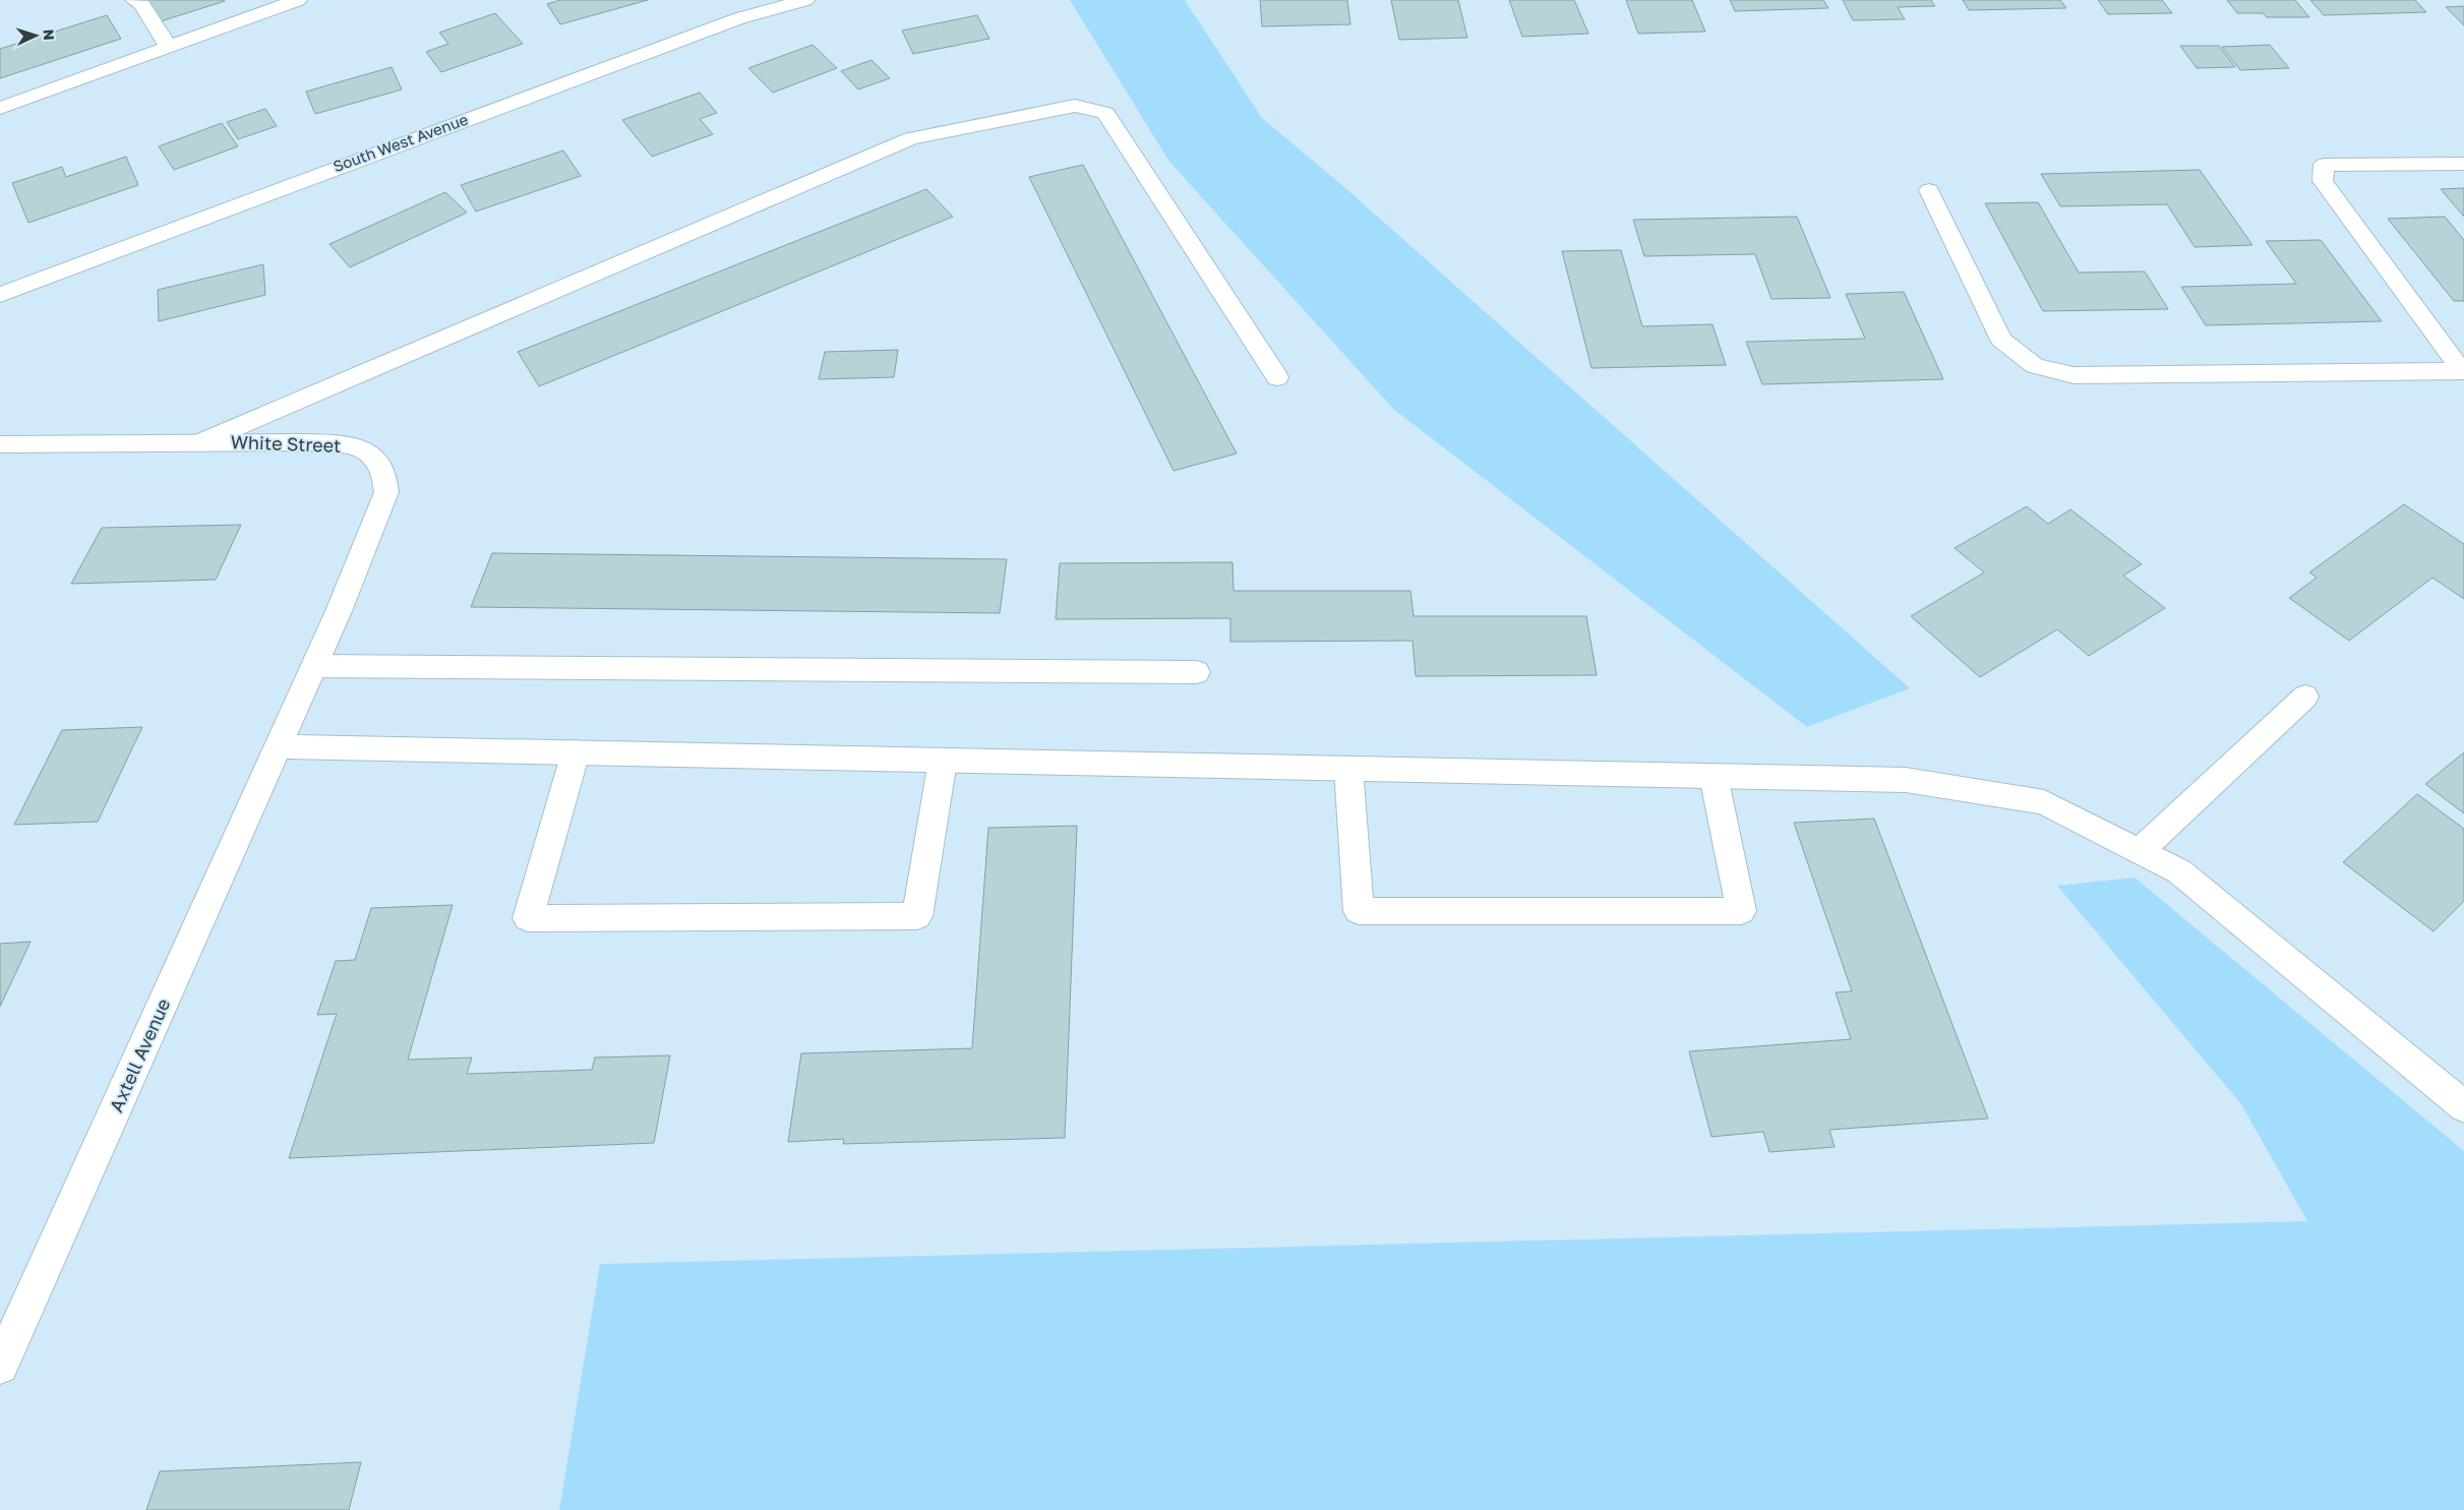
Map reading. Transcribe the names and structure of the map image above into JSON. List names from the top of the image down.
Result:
{
  "streets": {
    "street": ["South West Avenue", "White Street", "Axtell Avenue"]
  },
  "crossings": [
    ["White Street", "Axtell Avenue"]
  ],
  "north": "right"
}
